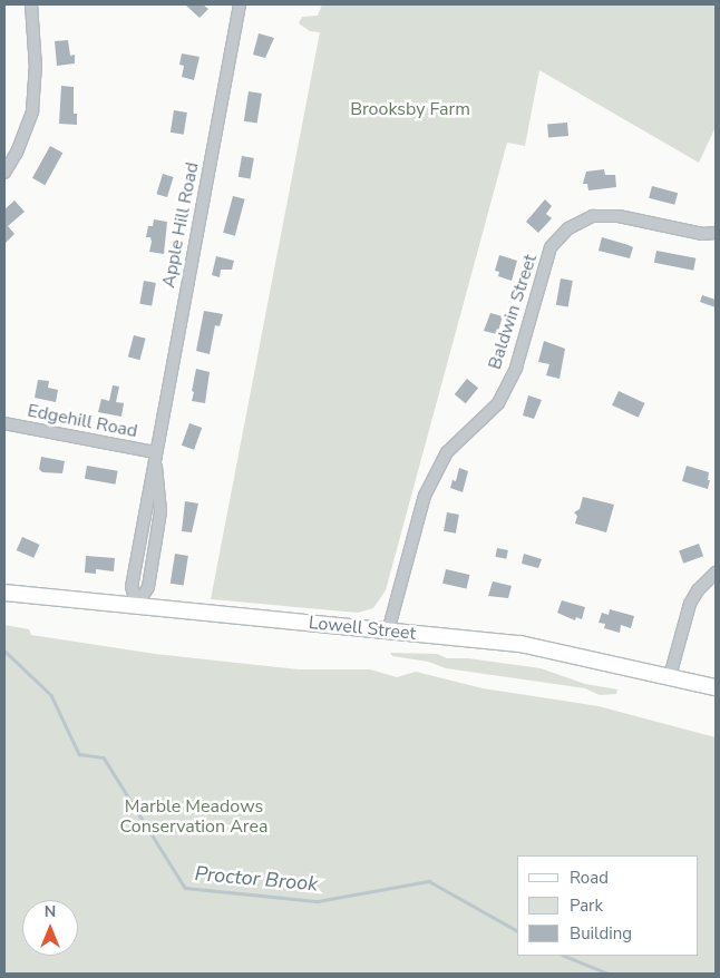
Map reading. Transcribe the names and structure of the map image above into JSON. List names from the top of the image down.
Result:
{
  "streets": {
    "main road": ["Lowell Street"],
    "street": ["Apple Hill Road", "Baldwin Street", "Edgehill Road"]
  },
  "crossings": [
    ["Apple Hill Road", "Edgehill Road"],
    ["Apple Hill Road", "Lowell Street"],
    ["Baldwin Street", "Lowell Street"]
  ],
  "water": ["Proctor Brook"],
  "parks": ["Brooksby Farm", "Marble Meadows Conservation Area"],
  "legend": ["Road", "Park", "Building"],
  "north": "top"
}
